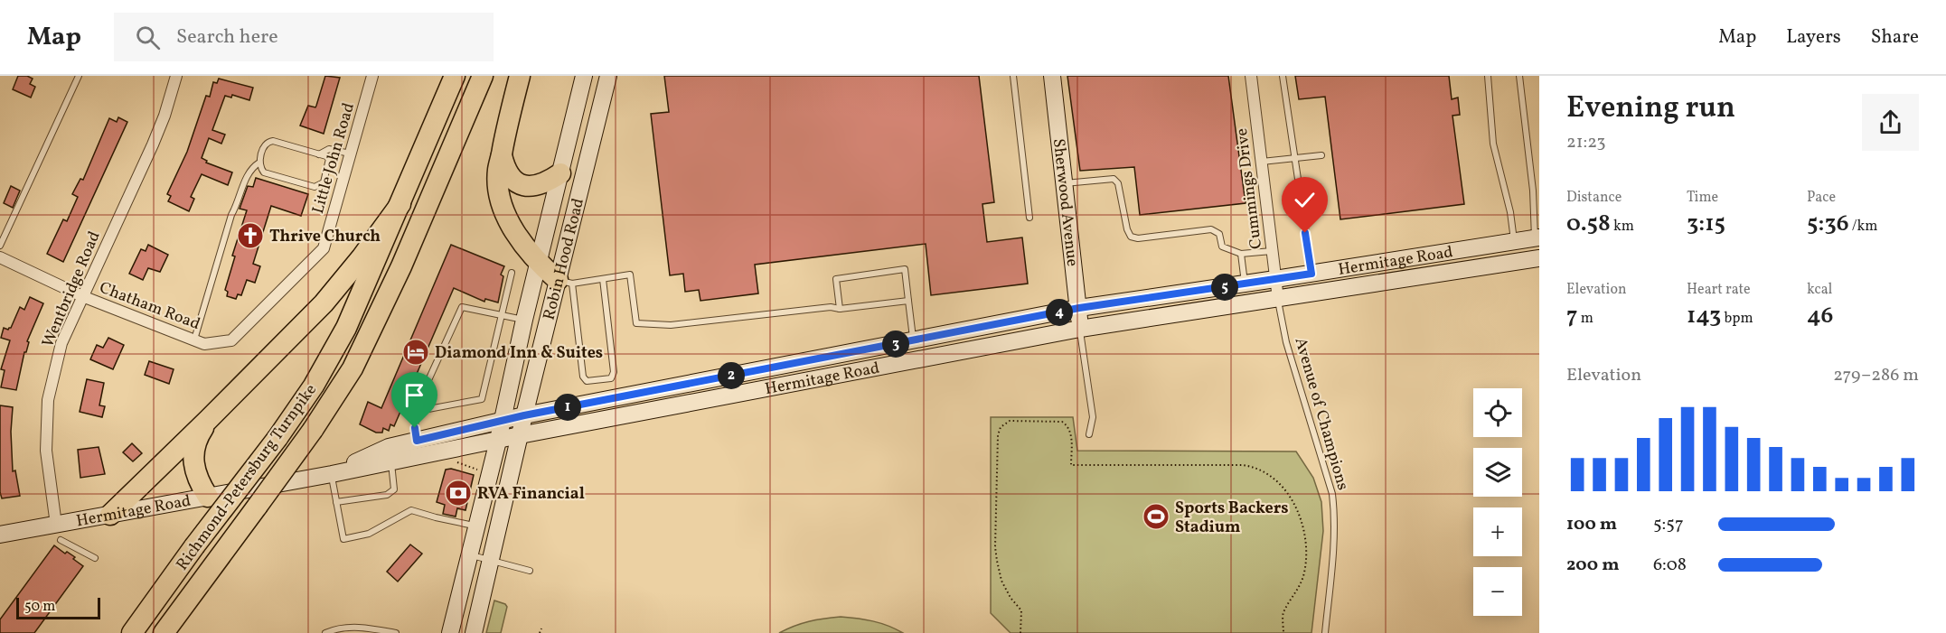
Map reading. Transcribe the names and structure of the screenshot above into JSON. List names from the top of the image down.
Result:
{
  "streets": {
    "highway": ["Richmond-Petersburg Turnpike"],
    "street": [
      "Little John Road",
      "Cummings Drive",
      "Sherwood Avenue",
      "Robin Hood Road",
      "Hermitage Road",
      "Wentbridge Road",
      "Chatham Road"
    ],
    "lane": ["Avenue of Champions"]
  },
  "crossings": [
    ["Little John Road", "Chatham Road"],
    ["Cummings Drive", "Hermitage Road"],
    ["Cummings Drive", "Avenue of Champions"],
    ["Sherwood Avenue", "Hermitage Road"],
    ["Robin Hood Road", "Hermitage Road"],
    ["Hermitage Road", "Wentbridge Road"],
    ["Hermitage Road", "Avenue of Champions"],
    ["Wentbridge Road", "Chatham Road"]
  ],
  "places": {
    "church": ["Thrive Church"],
    "hotel": ["Diamond Inn & Suites"],
    "bank": ["RVA Financial"],
    "sports": ["Sports Backers Stadium"]
  },
  "scale_bar": "50 m",
  "page": {
    "header": "Map",
    "search": "Search here",
    "nav": ["Map", "Layers", "Share"],
    "heading": ["Evening run", "21:23"],
    "stats": [
      ["Distance", "0.58 km"],
      ["Time", "3:15"],
      ["Pace", "5:36 /km"],
      ["Elevation", "7 m"],
      ["Heart rate", "143 bpm"],
      ["kcal", "46"]
    ],
    "pins": [
      "5",
      "4",
      "3",
      "2",
      "1"
    ],
    "chart": ["Elevation", "279–286 m"],
    "map_buttons": ["+", "−"],
    "list": [
      {
        "name": "100 m",
        "note": "5:57"
      },
      {
        "name": "200 m",
        "note": "6:08"
      }
    ],
    "scale": "50 m"
  }
}
